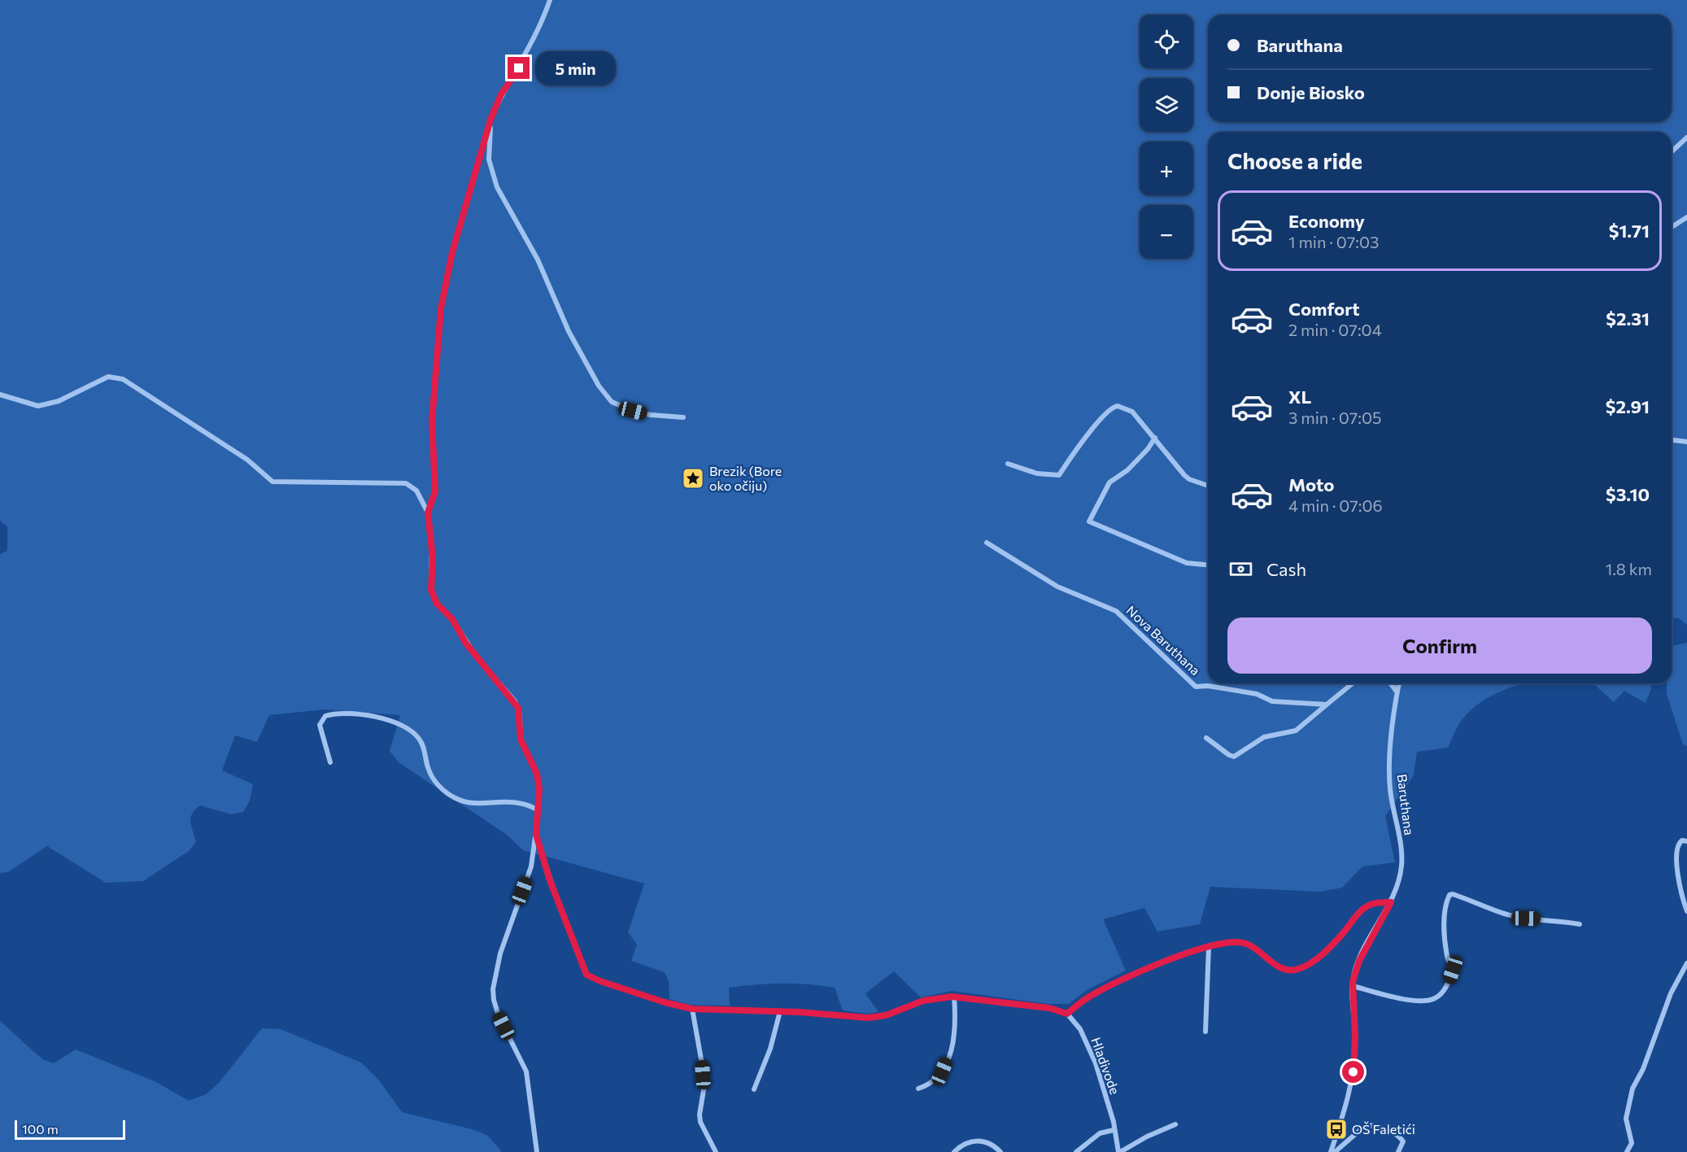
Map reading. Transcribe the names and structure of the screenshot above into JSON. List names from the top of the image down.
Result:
{
  "streets": {
    "street": ["Nova Baruthana", "Baruthana", "Hladivode"]
  },
  "places": {
    "place": ["Brezik (Bore oko očiju)"],
    "bus stop": ["OŠ Faletići"]
  },
  "scale_bar": "100 m",
  "page": {
    "map_buttons": ["+", "−"],
    "banner": ["Baruthana", "Donje Biosko"],
    "bubble": "5 min",
    "heading": "Choose a ride",
    "list": [
      {
        "name": "Economy",
        "note": "1 min · 07:03",
        "value": "$1.71"
      },
      {
        "name": "Comfort",
        "note": "2 min · 07:04",
        "value": "$2.31"
      },
      {
        "name": "XL",
        "note": "3 min · 07:05",
        "value": "$2.91"
      },
      {
        "name": "Moto",
        "note": "4 min · 07:06",
        "value": "$3.10"
      }
    ],
    "pay": ["Cash", "1.8 km"],
    "buttons": "Confirm",
    "scale": "100 m"
  }
}
